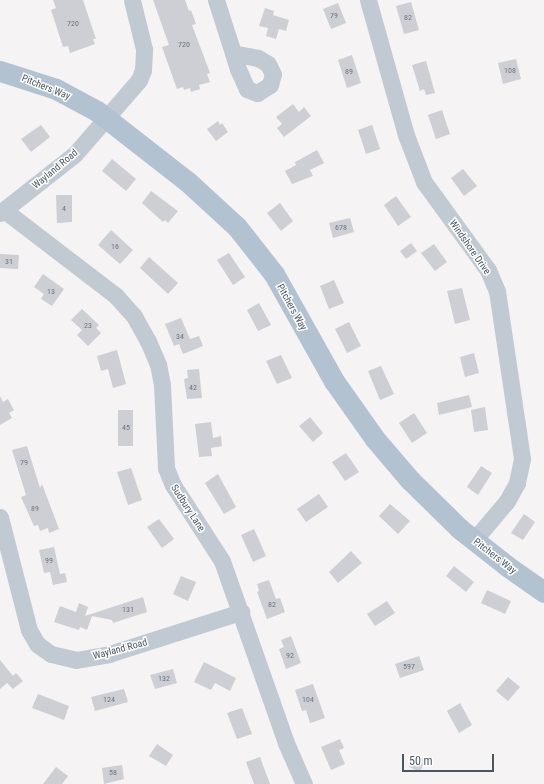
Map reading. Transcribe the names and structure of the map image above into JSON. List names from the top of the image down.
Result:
{
  "streets": {
    "main road": ["Pitchers Way"],
    "street": ["Wayland Road", "Windshore Drive", "Sudbury Lane"]
  },
  "crossings": [
    ["Pitchers Way", "Wayland Road"],
    ["Pitchers Way", "Windshore Drive"],
    ["Wayland Road", "Sudbury Lane"]
  ],
  "house_numbers": [
    "79",
    "82",
    "720",
    "720",
    "108",
    "89",
    "4",
    "678",
    "16",
    "31",
    "13",
    "23",
    "34",
    "42",
    "45",
    "79",
    "89",
    "99",
    "82",
    "131",
    "92",
    "597",
    "132",
    "124",
    "104",
    "58"
  ],
  "scale_bar": "50 m"
}
